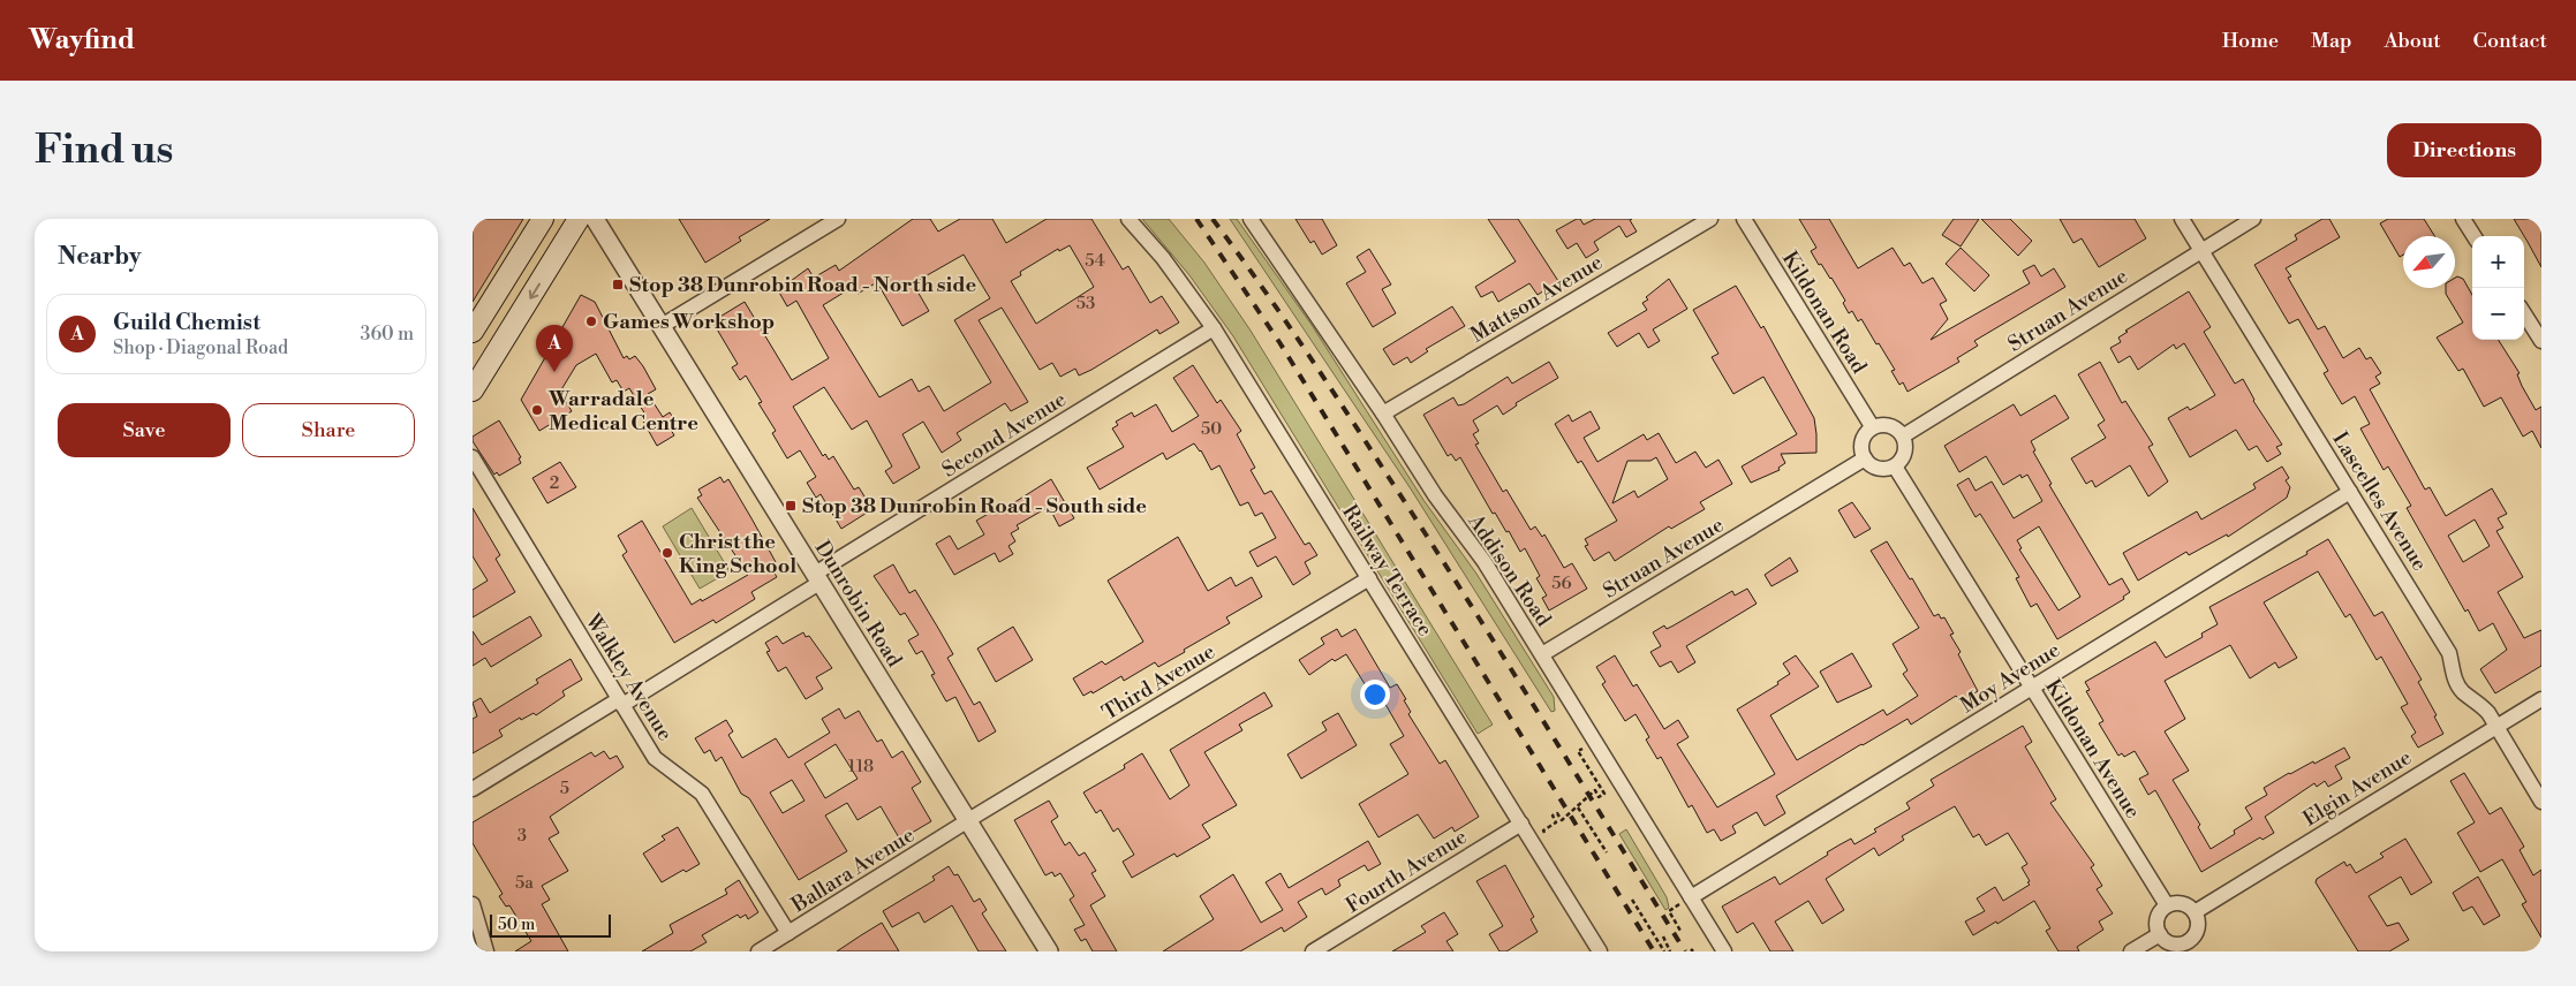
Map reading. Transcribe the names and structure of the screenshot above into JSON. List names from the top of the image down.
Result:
{
  "streets": {
    "street": [
      "Mattson Avenue",
      "Struan Avenue",
      "Kildonan Road",
      "Second Avenue",
      "Lascelles Avenue",
      "Railway Terrace",
      "Addison Road",
      "Dunrobin Road",
      "Walkley Avenue",
      "Moy Avenue",
      "Third Avenue",
      "Kildonan Avenue",
      "Elgin Avenue",
      "Ballara Avenue",
      "Fourth Avenue"
    ]
  },
  "crossings": [
    ["Mattson Avenue", "Addison Road"],
    ["Struan Avenue", "Kildonan Road"],
    ["Struan Avenue", "Lascelles Avenue"],
    ["Struan Avenue", "Addison Road"],
    ["Struan Avenue", "Kildonan Avenue"],
    ["Kildonan Road", "Kildonan Avenue"],
    ["Second Avenue", "Railway Terrace"],
    ["Second Avenue", "Dunrobin Road"],
    ["Second Avenue", "Walkley Avenue"],
    ["Lascelles Avenue", "Moy Avenue"],
    ["Lascelles Avenue", "Elgin Avenue"],
    ["Railway Terrace", "Third Avenue"],
    ["Railway Terrace", "Fourth Avenue"],
    ["Addison Road", "Moy Avenue"],
    ["Dunrobin Road", "Third Avenue"],
    ["Dunrobin Road", "Ballara Avenue"],
    ["Walkley Avenue", "Ballara Avenue"],
    ["Moy Avenue", "Kildonan Avenue"],
    ["Third Avenue", "Ballara Avenue"],
    ["Kildonan Avenue", "Elgin Avenue"]
  ],
  "places": {
    "transit": ["Stop 38 Dunrobin Road - North side", "Stop 38 Dunrobin Road - South side"],
    "other": ["Games Workshop", "Warradale Medical Centre", "Christ the King School"]
  },
  "house_numbers": [
    "54",
    "53",
    "50",
    "2",
    "56",
    "118",
    "5",
    "3",
    "5a"
  ],
  "scale_bar": "50 m",
  "north": "bottom left",
  "page": {
    "header": "Wayfind",
    "nav": [
      "Home",
      "Map",
      "About",
      "Contact"
    ],
    "buttons": [
      "Directions",
      ["Save", "Share"]
    ],
    "title": "Find us",
    "heading": "Nearby",
    "map_buttons": ["+", "−"],
    "list": [
      {
        "mark": "A",
        "name": "Guild Chemist",
        "note": "Shop · Diagonal Road",
        "value": "360 m"
      }
    ],
    "pins": "A",
    "scale": "50 m"
  }
}
